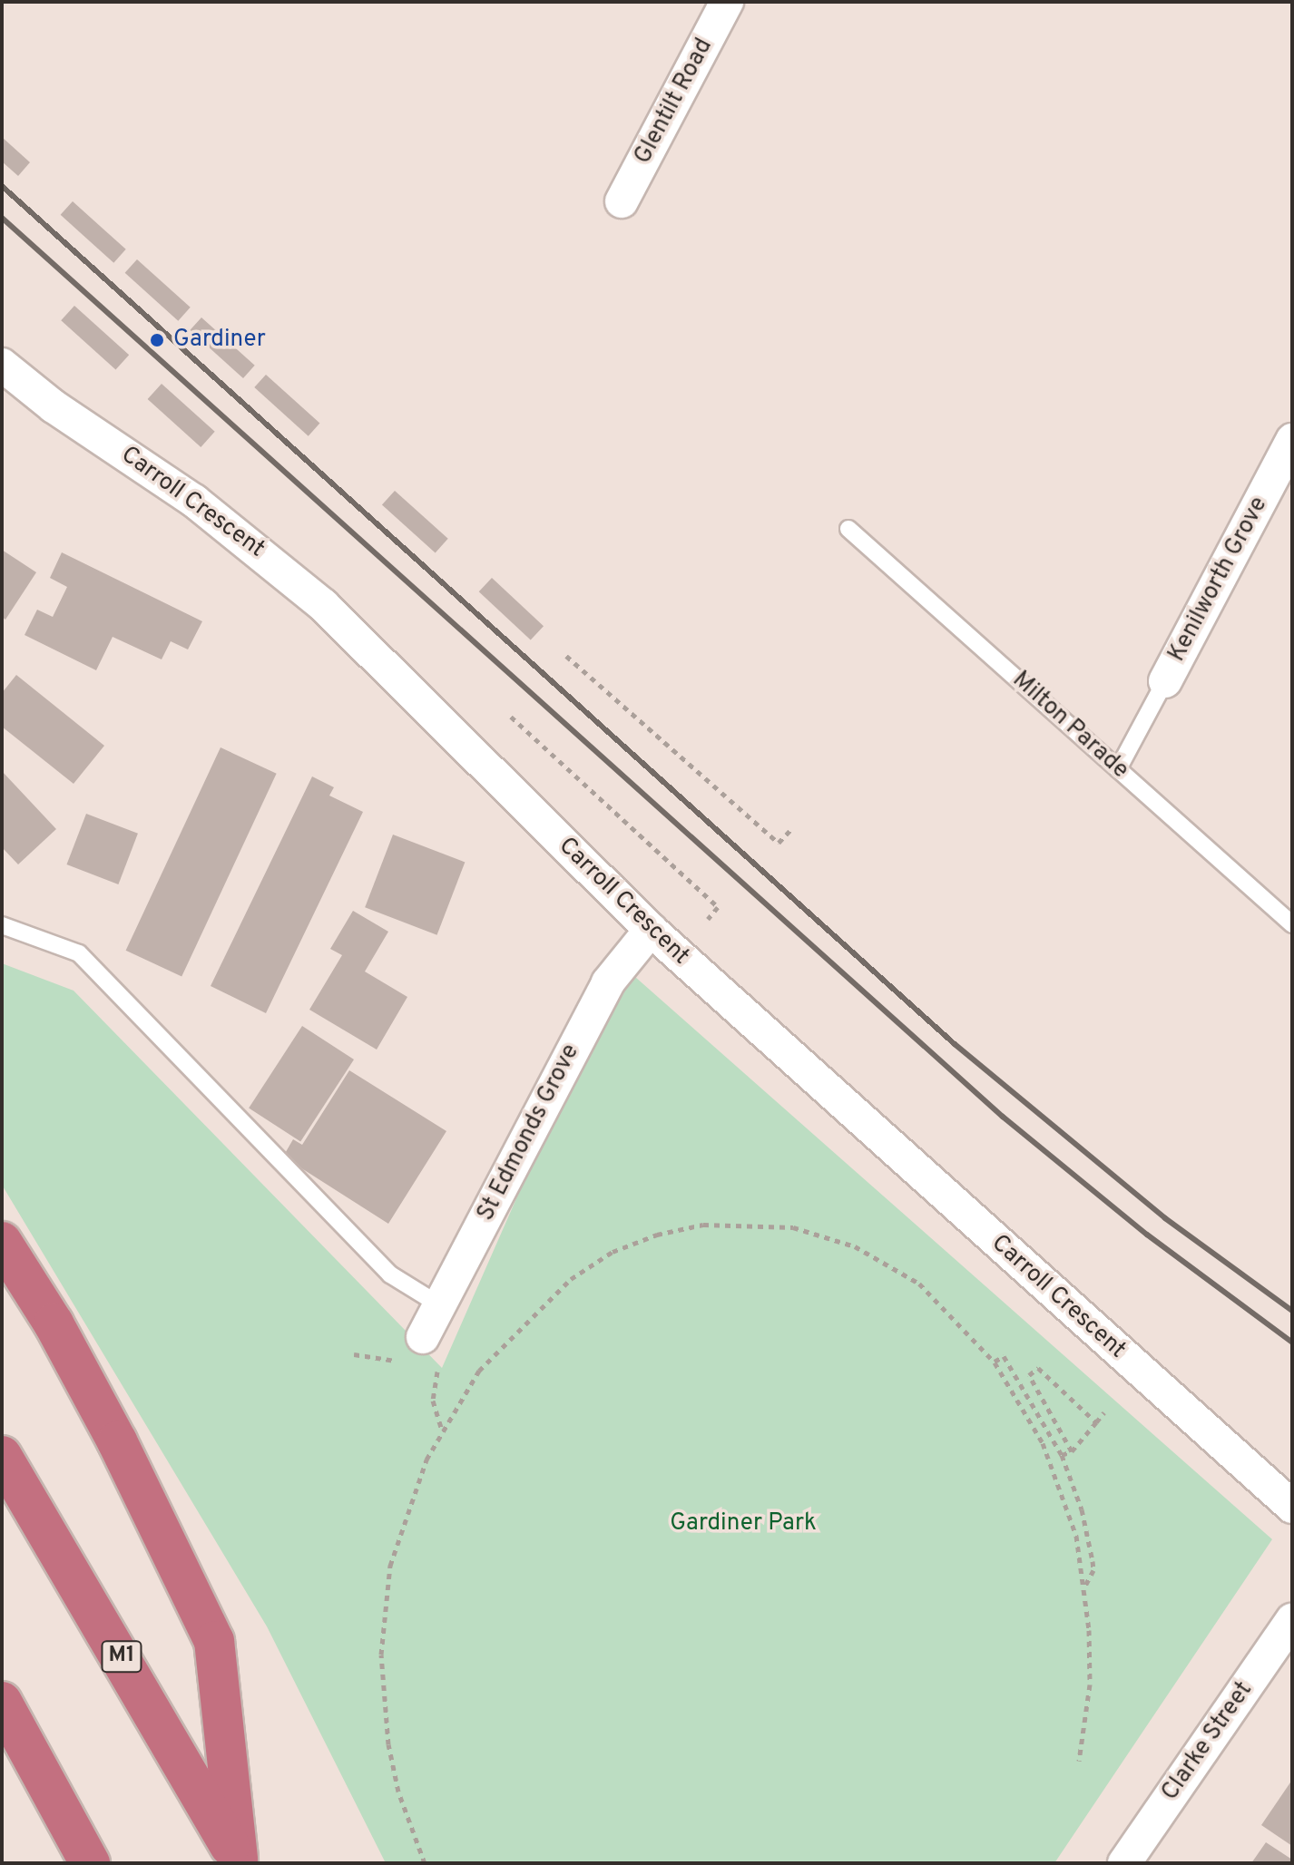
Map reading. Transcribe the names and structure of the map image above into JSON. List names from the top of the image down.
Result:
{
  "streets": {
    "highway": ["M1"],
    "street": [
      "Glentilt Road",
      "Carroll Crescent",
      "Kenilworth Grove",
      "St Edmonds Grove",
      "Clarke Street"
    ],
    "lane": ["Milton Parade"]
  },
  "crossings": [
    ["Carroll Crescent", "St Edmonds Grove"]
  ],
  "parks": ["Gardiner Park"],
  "places": ["Gardiner"]
}
